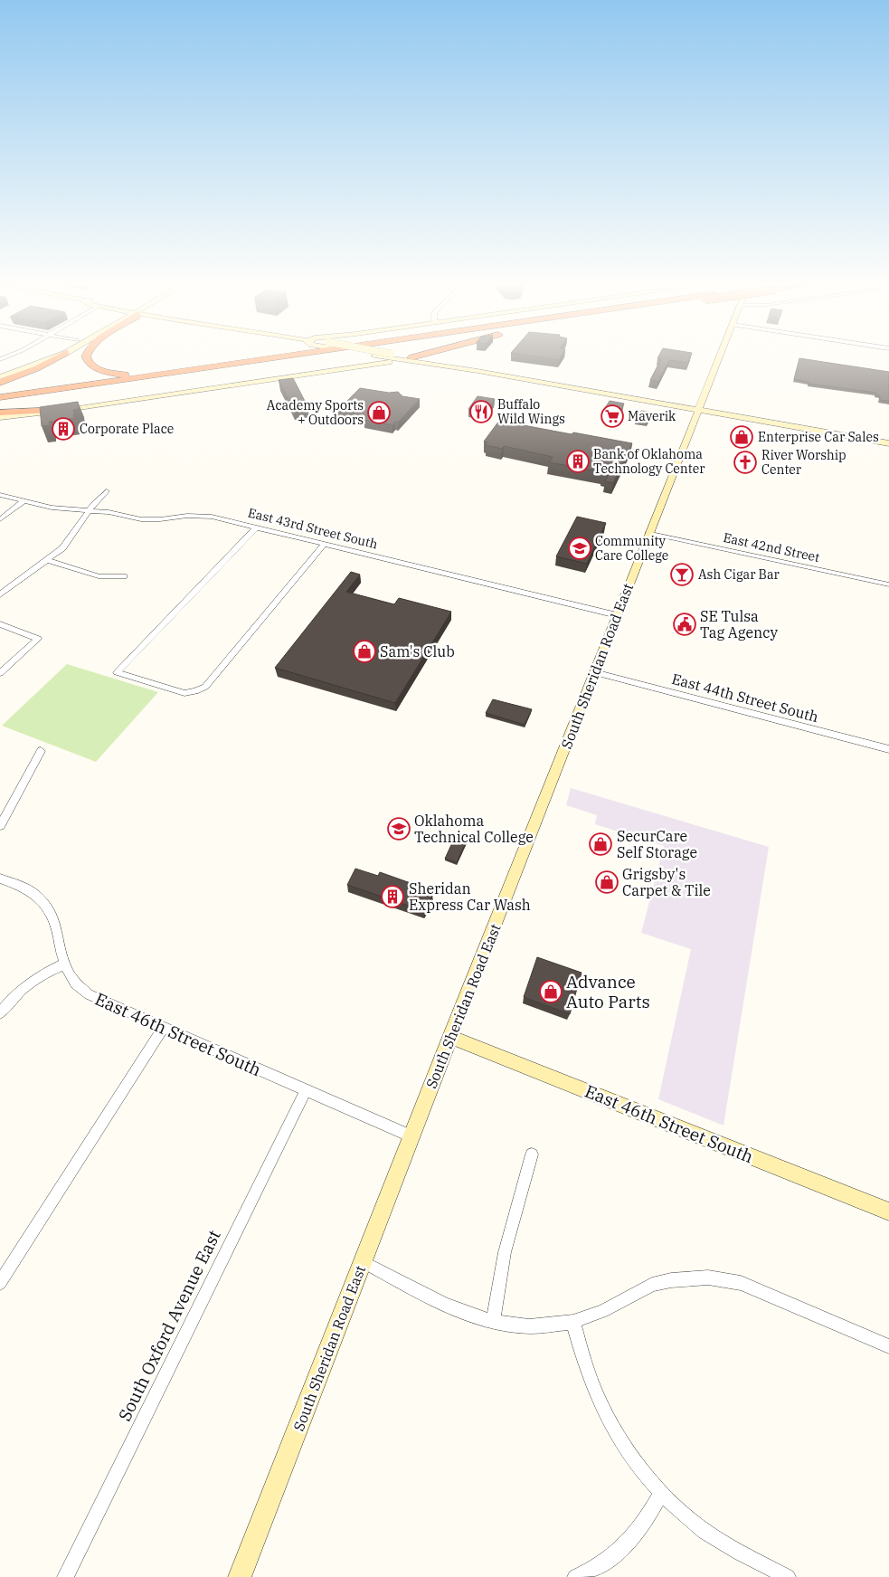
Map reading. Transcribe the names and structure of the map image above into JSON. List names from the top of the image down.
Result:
{
  "streets": {
    "main road": ["South Sheridan Road East", "East 46th Street South"],
    "street": [
      "East 43rd Street South",
      "East 42nd Street",
      "East 44th Street South",
      "South Oxford Avenue East"
    ]
  },
  "crossings": [
    ["East 43rd Street South", "South Sheridan Road East"],
    ["East 42nd Street", "South Sheridan Road East"],
    ["South Sheridan Road East", "East 44th Street South"],
    ["South Sheridan Road East", "East 46th Street South"],
    ["East 46th Street South", "South Oxford Avenue East"]
  ],
  "places": {
    "restaurant": ["Buffalo Wild Wings"],
    "shop": [
      "Academy Sports + Outdoors",
      "Enterprise Car Sales",
      "Sam's Club",
      "SecurCare Self Storage",
      "Grigsby's Carpet & Tile",
      "Advance Auto Parts"
    ],
    "supermarket": ["Maverik"],
    "building": ["Corporate Place", "Bank of Oklahoma Technology Center", "Sheridan Express Car Wash"],
    "church": ["River Worship Center"],
    "school or university": ["Community Care College", "Oklahoma Technical College"],
    "bar": ["Ash Cigar Bar"],
    "public building": ["SE Tulsa Tag Agency"]
  }
}
